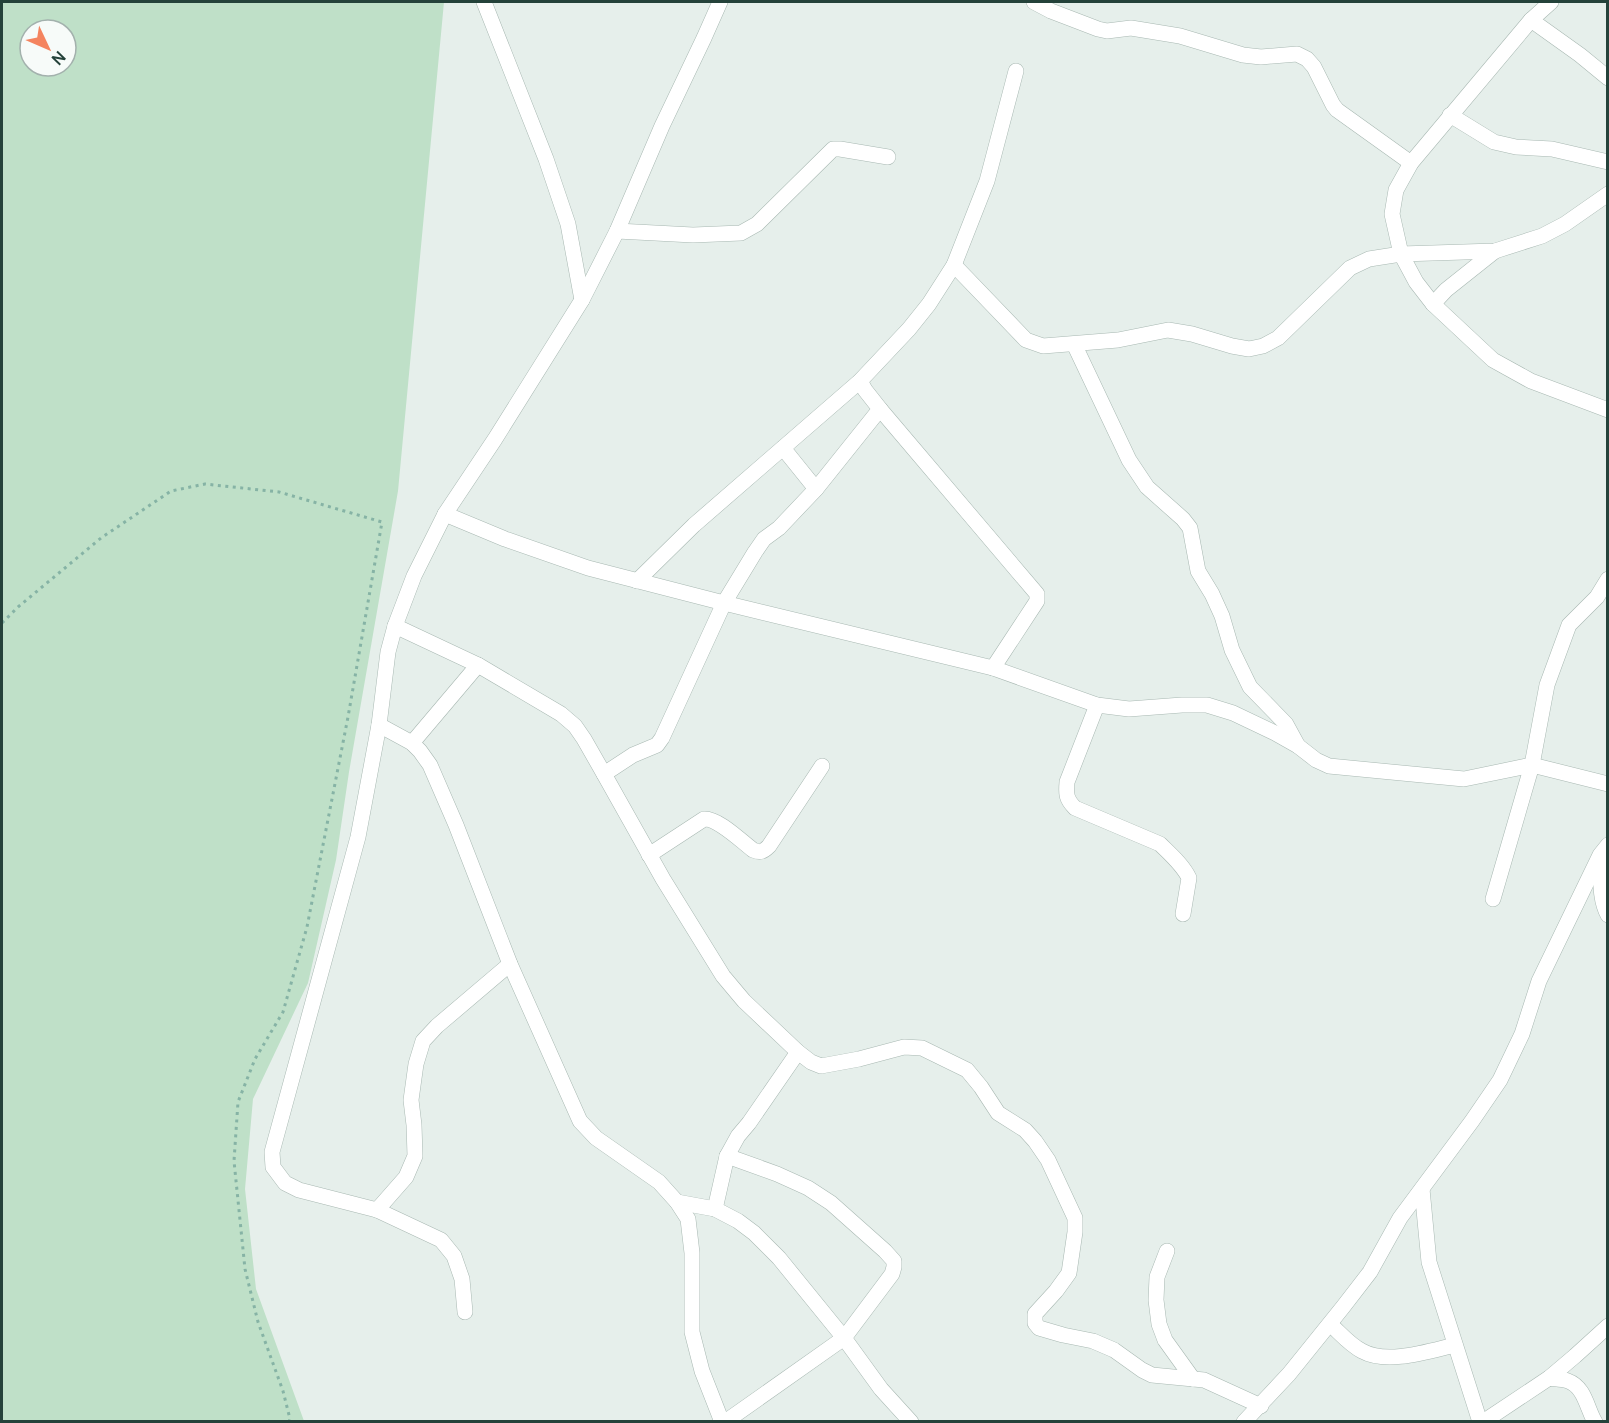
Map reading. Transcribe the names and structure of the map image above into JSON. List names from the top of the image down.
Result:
{
  "north": "bottom right"
}
